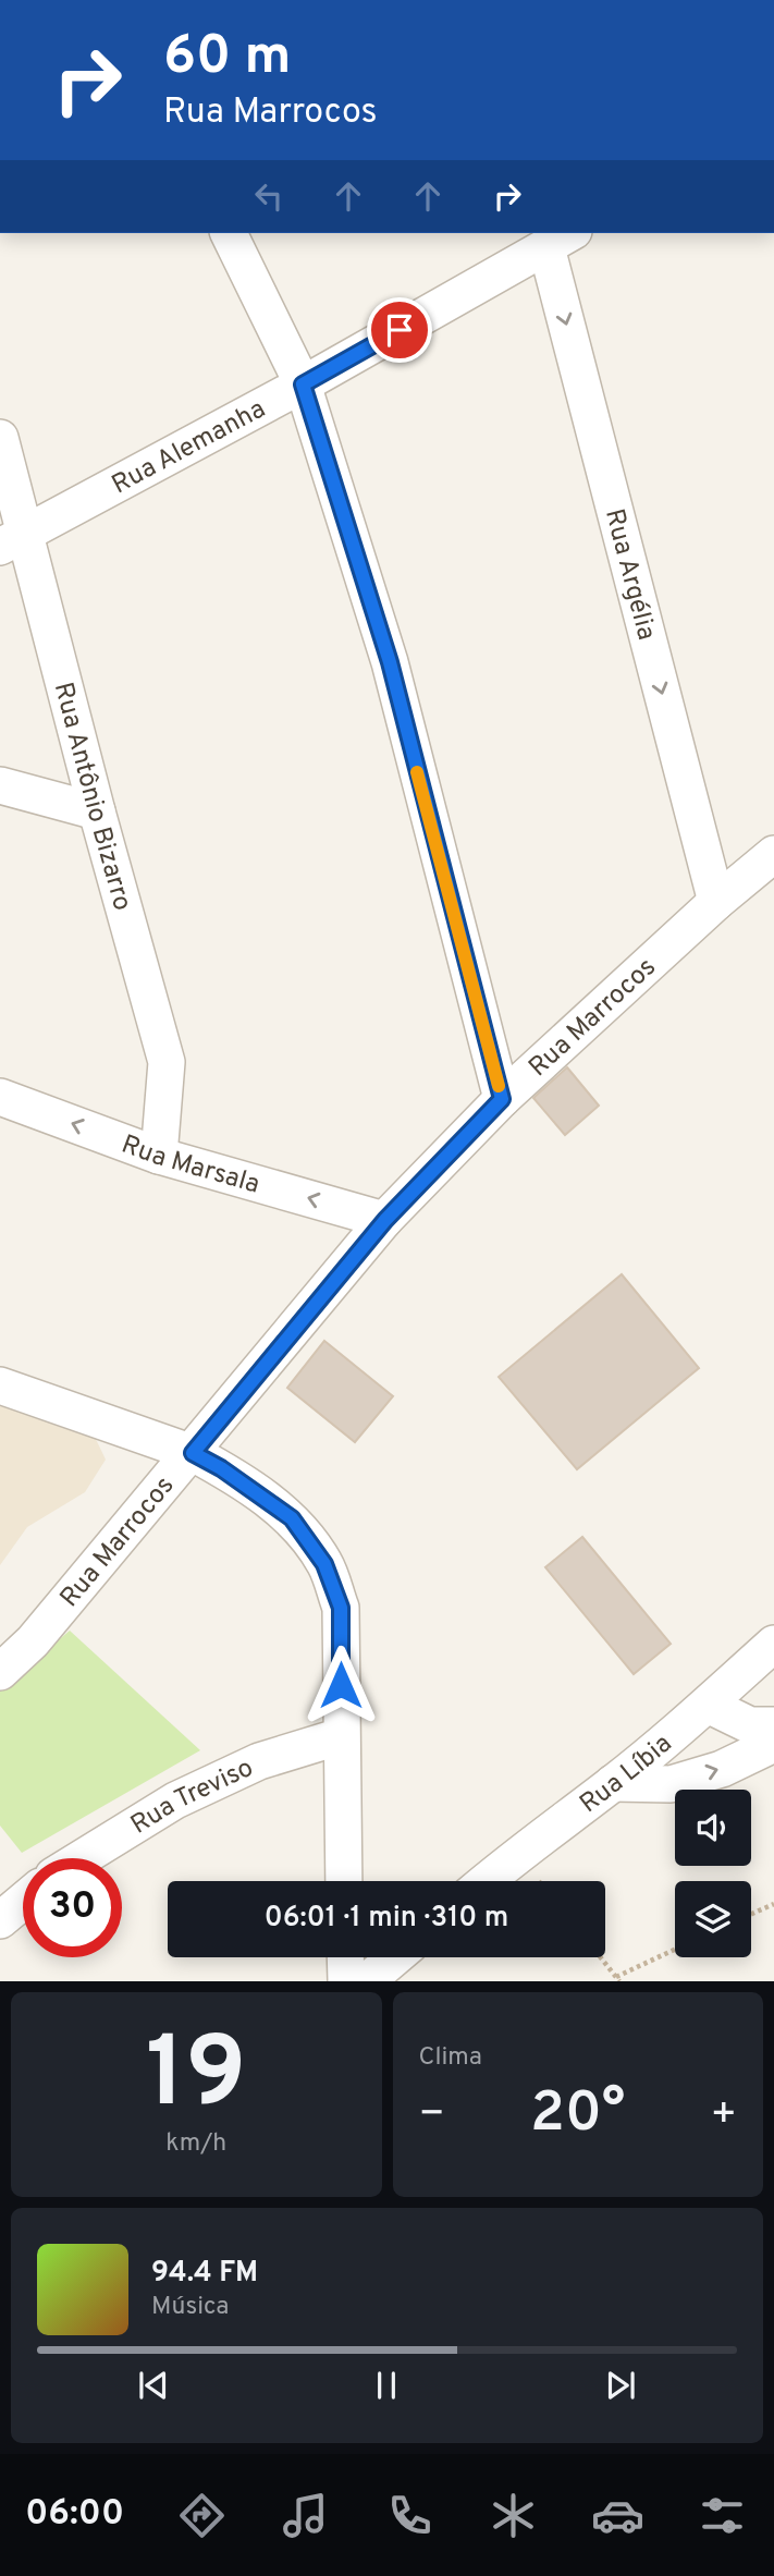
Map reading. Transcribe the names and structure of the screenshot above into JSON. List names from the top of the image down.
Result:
{
  "streets": {
    "street": [
      "Rua Alemanha",
      "Rua Argélia",
      "Rua Antônio Bizarro",
      "Rua Marrocos",
      "Rua Marsala",
      "Rua Líbia",
      "Rua Treviso"
    ]
  },
  "crossings": [
    ["Rua Alemanha", "Rua Argélia"],
    ["Rua Alemanha", "Rua Antônio Bizarro"],
    ["Rua Argélia", "Rua Marrocos"],
    ["Rua Antônio Bizarro", "Rua Marsala"],
    ["Rua Marrocos", "Rua Marsala"]
  ],
  "page": {
    "turn": ["60 m", "Rua Marrocos"],
    "limit": "30",
    "trip": "06:01 · 1 min · 310 m",
    "tile": [
      ["19", "km/h"],
      "Clima"
    ],
    "heat": ["−", "20°", "+"],
    "song": ["94.4 FM", "Música"],
    "tabs": "06:00"
  }
}
